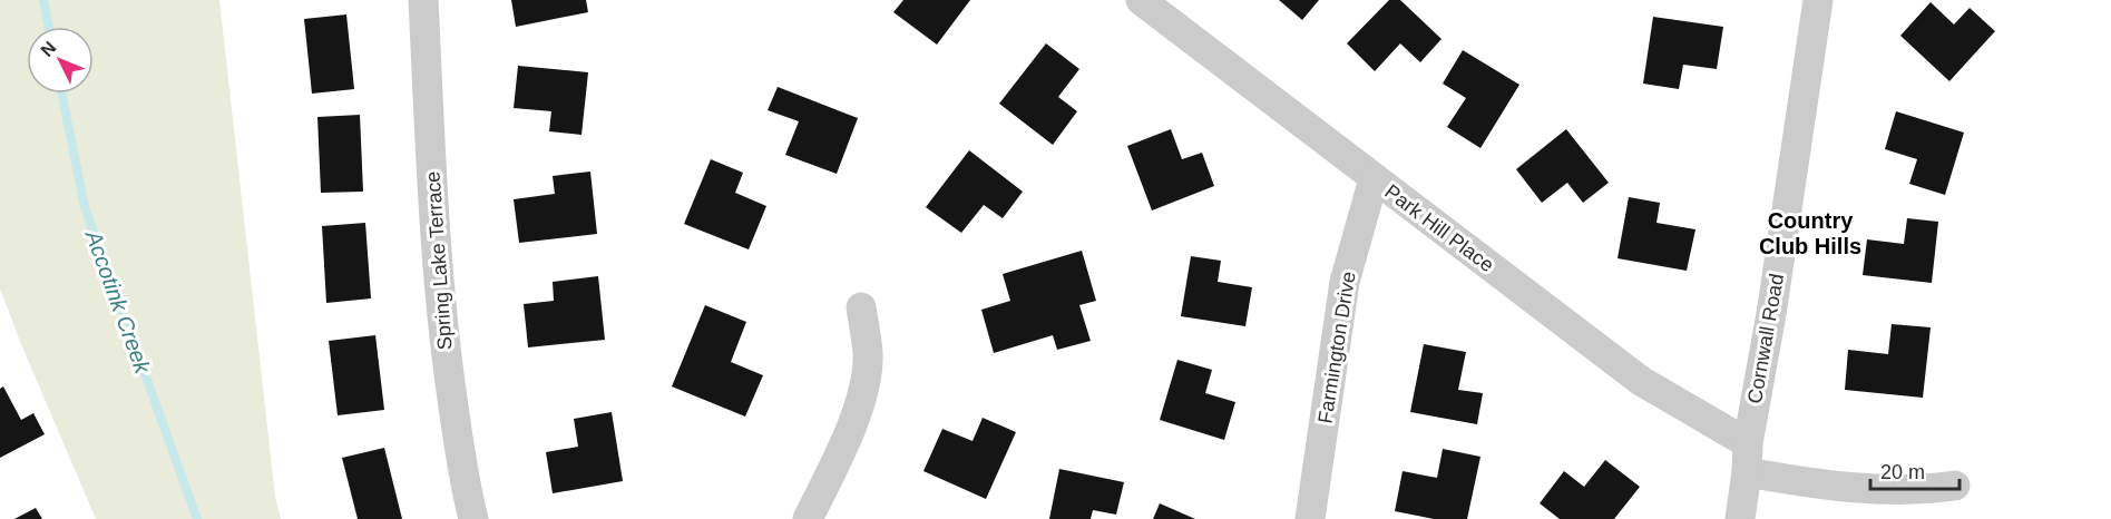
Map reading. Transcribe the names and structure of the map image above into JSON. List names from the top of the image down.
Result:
{
  "streets": {
    "street": [
      "Park Hill Place",
      "Spring Lake Terrace",
      "Cornwall Road",
      "Farmington Drive"
    ]
  },
  "crossings": [
    ["Park Hill Place", "Cornwall Road"],
    ["Park Hill Place", "Farmington Drive"]
  ],
  "districts": ["Country Club Hills"],
  "water": ["Accotink Creek"],
  "scale_bar": "20 m",
  "north": "top left"
}
